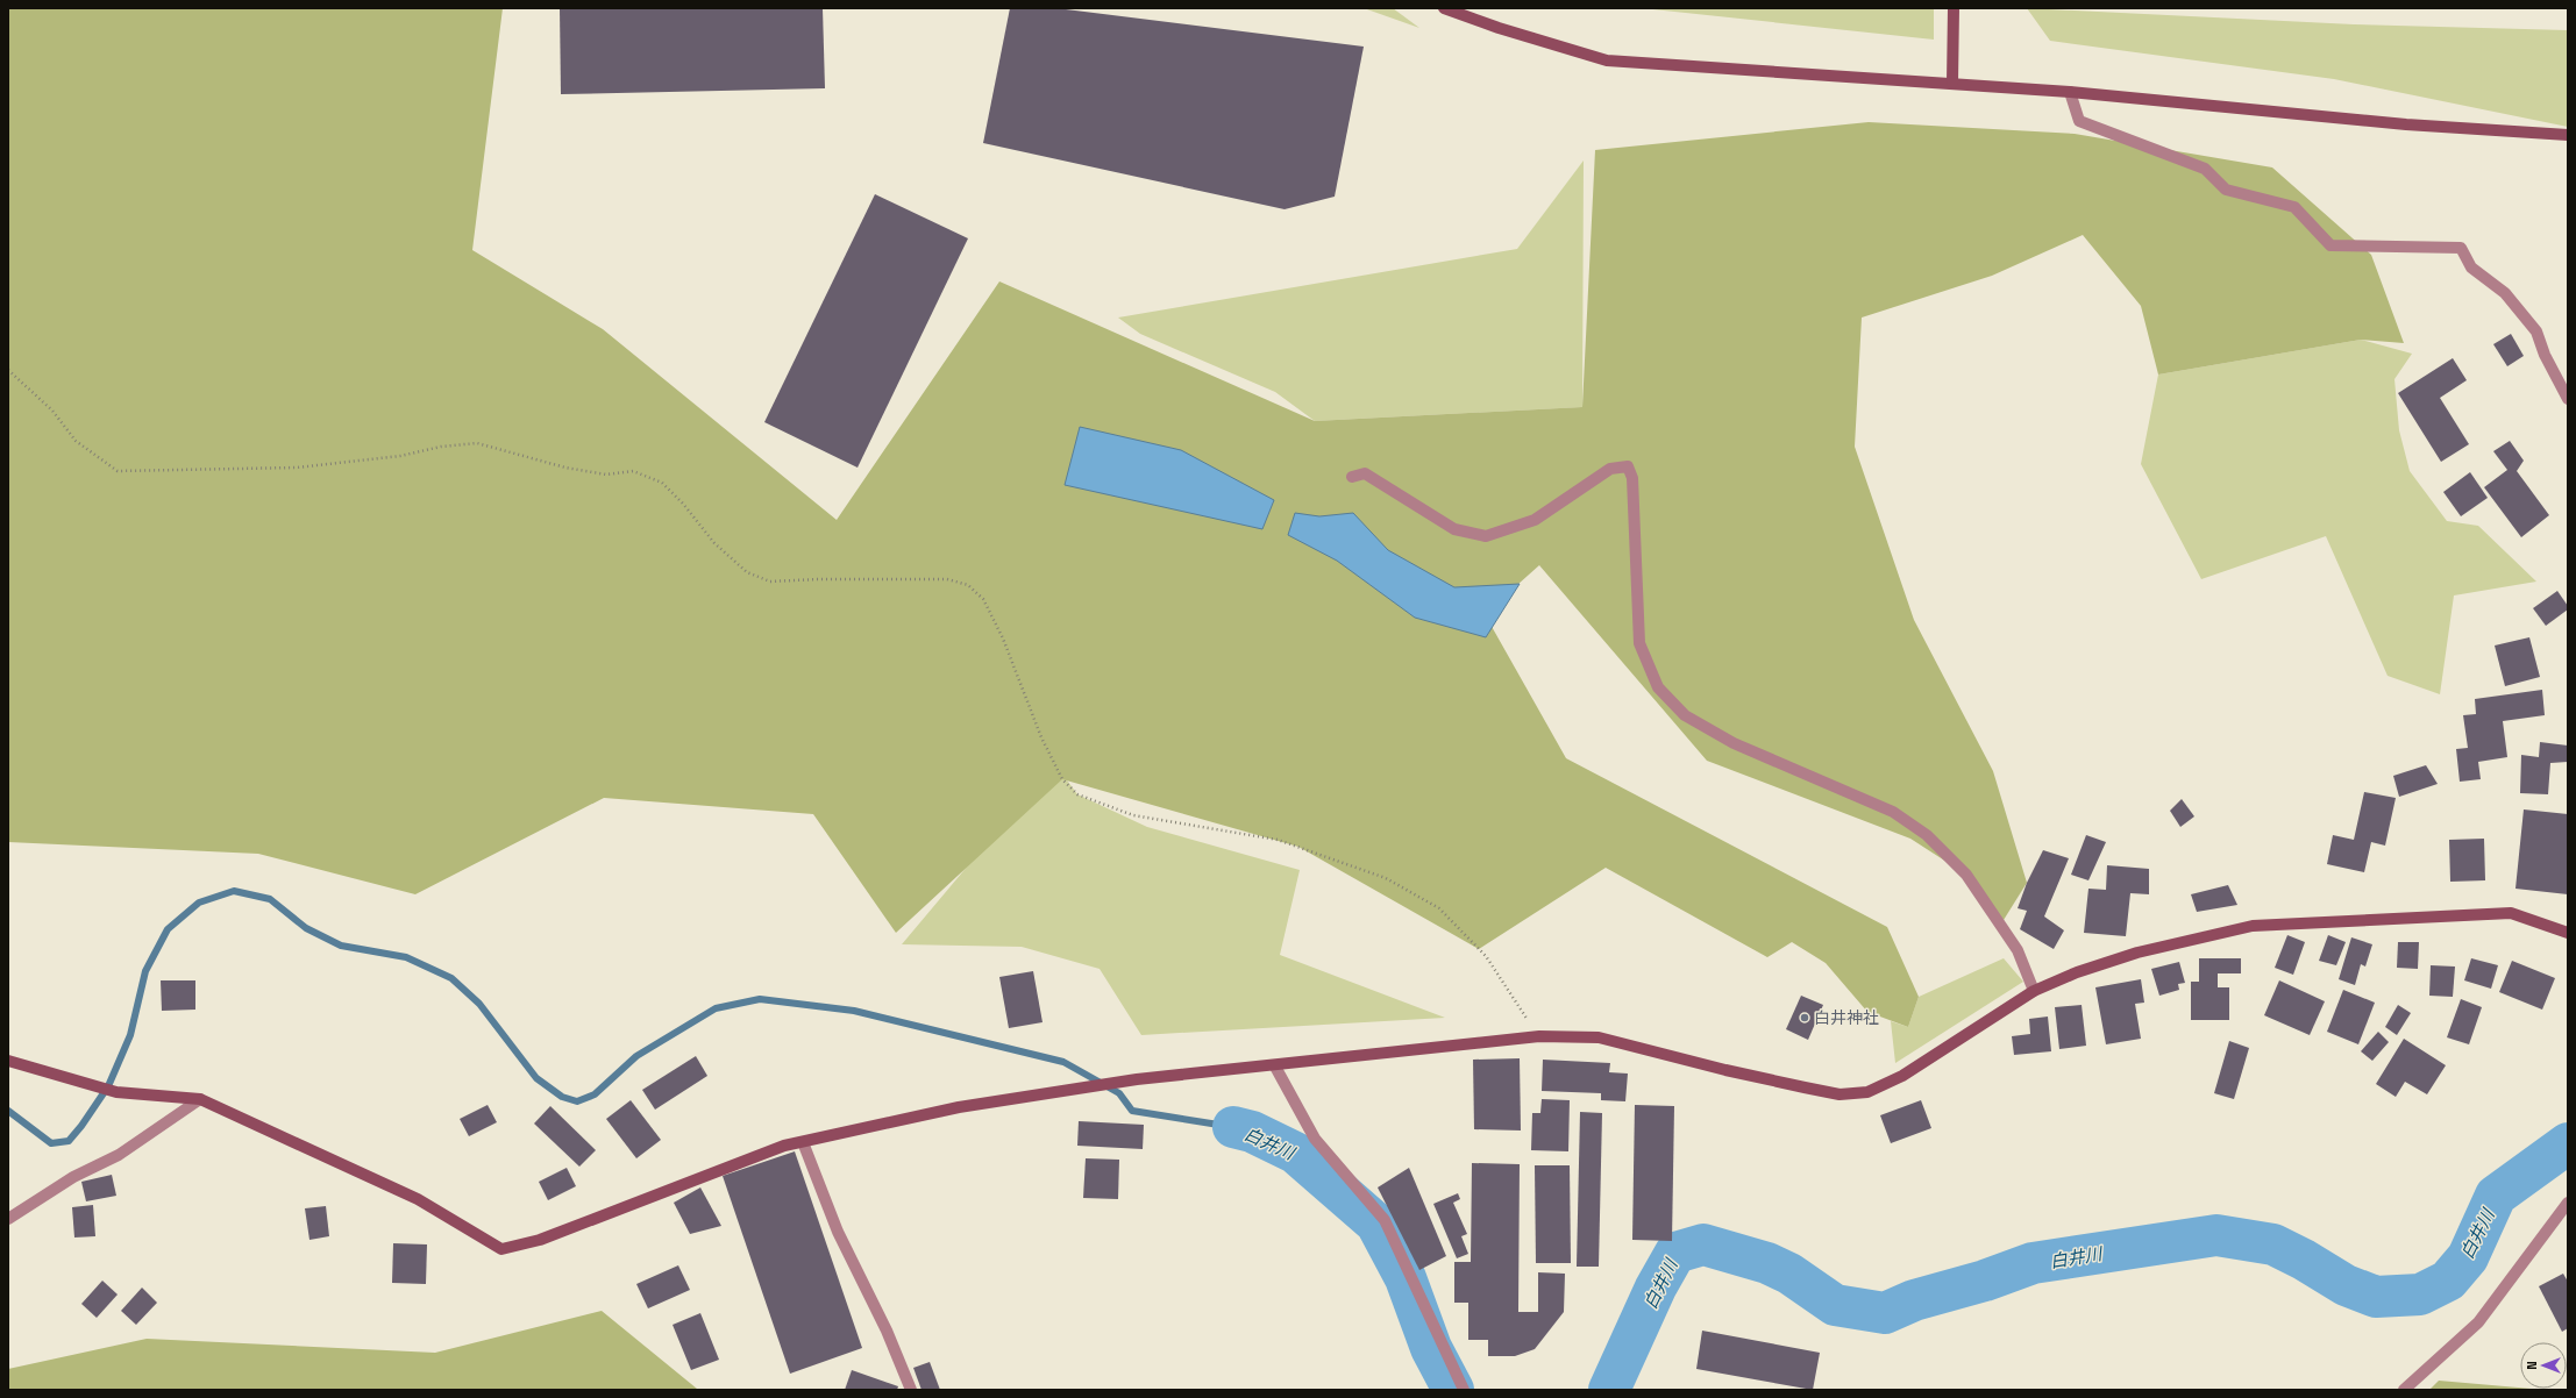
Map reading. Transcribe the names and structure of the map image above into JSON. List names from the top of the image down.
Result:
{
  "water": ["白井川"],
  "places": ["白井神社"],
  "north": "left"
}
